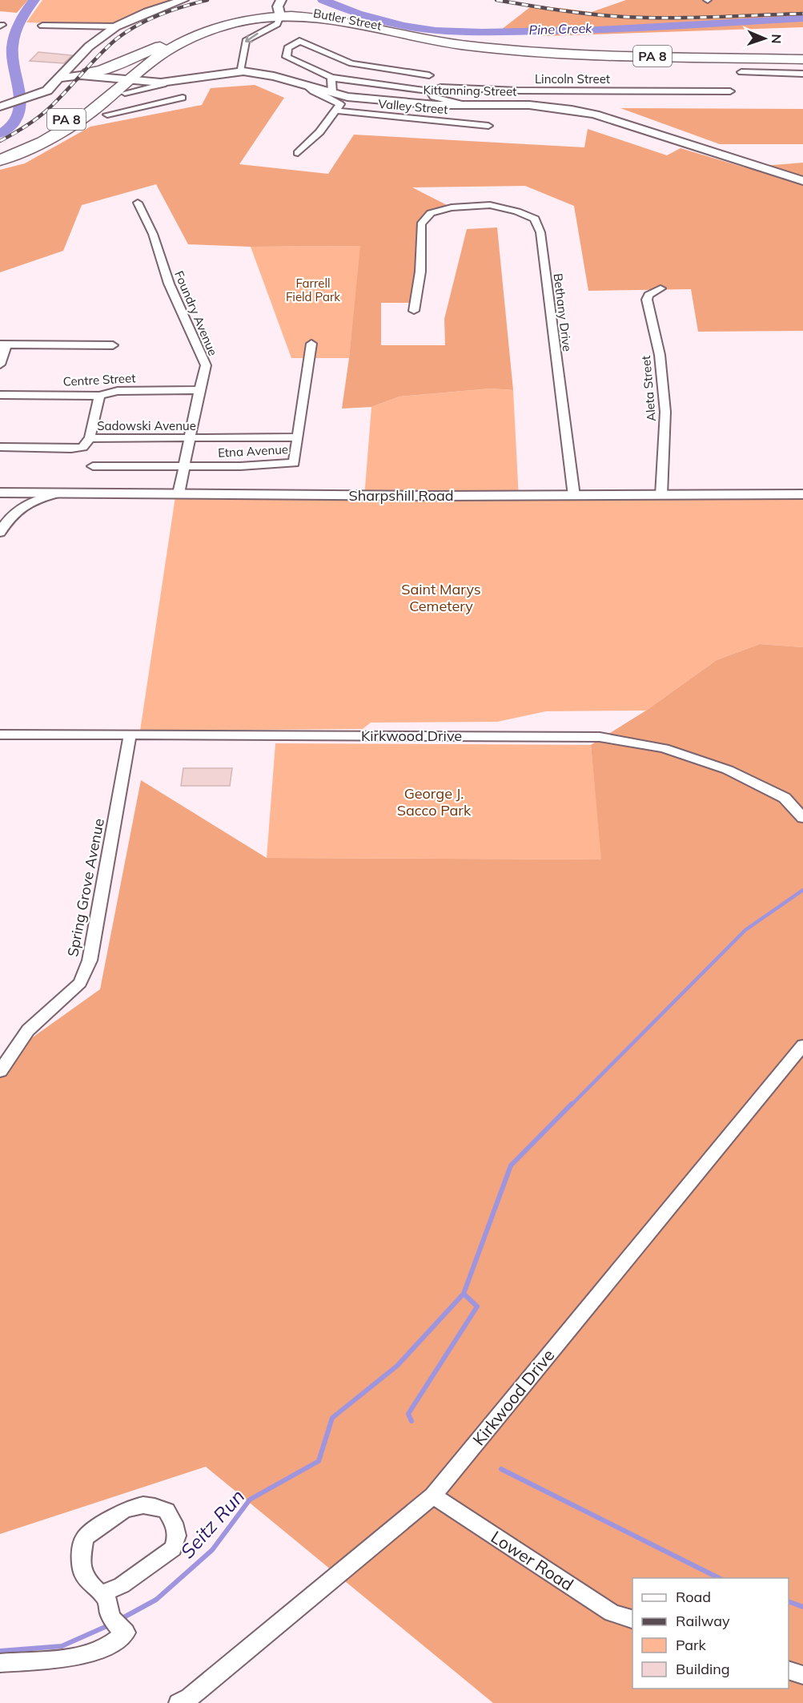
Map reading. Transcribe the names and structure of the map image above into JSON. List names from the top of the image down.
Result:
{
  "streets": {
    "highway": ["Butler Street", "PA 8"],
    "street": [
      "Lincoln Street",
      "Kittanning Street",
      "Valley Street",
      "Bethany Drive",
      "Foundry Avenue",
      "Centre Street",
      "Aleta Street",
      "Sadowski Avenue",
      "Etna Avenue",
      "Sharpshill Road",
      "Kirkwood Drive",
      "Spring Grove Avenue",
      "Lower Road"
    ]
  },
  "crossings": [
    ["Butler Street", "PA 8"],
    ["Butler Street", "Kittanning Street"],
    ["PA 8", "Kittanning Street"],
    ["Bethany Drive", "Sharpshill Road"],
    ["Foundry Avenue", "Centre Street"],
    ["Foundry Avenue", "Sadowski Avenue"],
    ["Foundry Avenue", "Etna Avenue"],
    ["Foundry Avenue", "Sharpshill Road"],
    ["Aleta Street", "Sharpshill Road"],
    ["Sadowski Avenue", "Etna Avenue"],
    ["Kirkwood Drive", "Spring Grove Avenue"],
    ["Kirkwood Drive", "Lower Road"]
  ],
  "water": ["Pine Creek", "Seitz Run"],
  "parks": ["Farrell Field Park", "Saint Marys Cemetery", "George J. Sacco Park"],
  "legend": [
    "Road",
    "Railway",
    "Park",
    "Building"
  ],
  "north": "right"
}
